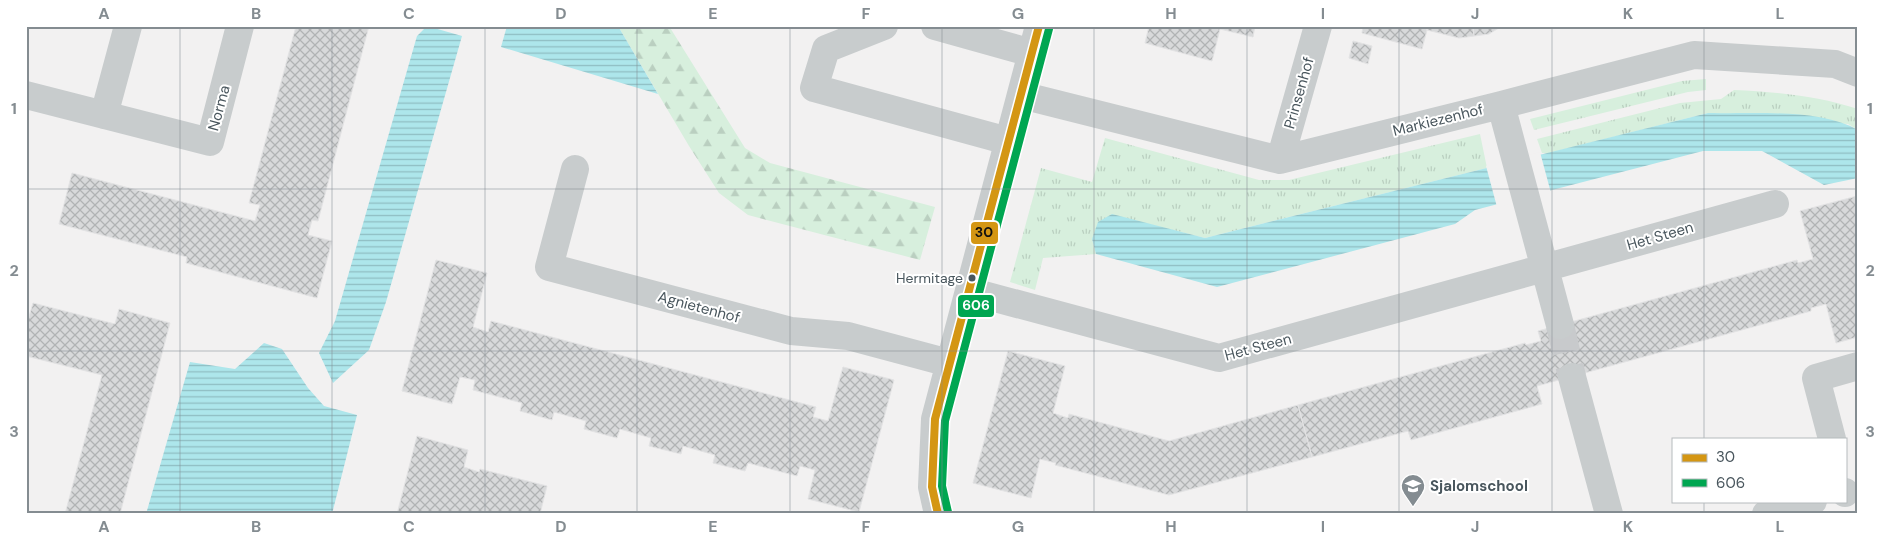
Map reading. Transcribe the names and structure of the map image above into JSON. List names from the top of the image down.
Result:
{
  "streets": {
    "street": [
      "Prinsenhof",
      "Norma",
      "Markiezenhof",
      "Het Steen",
      "Agnietenhof"
    ]
  },
  "crossings": [
    ["Prinsenhof", "Markiezenhof"]
  ],
  "places": {
    "other": ["Hermitage"],
    "school or university": ["Sjalomschool"]
  },
  "lines": ["transit line 30", "transit line 606"],
  "legend": ["30", "606"],
  "grid": {
    "columns": [
      "A",
      "B",
      "C",
      "D",
      "E",
      "F",
      "G",
      "H",
      "I",
      "J",
      "K",
      "L"
    ],
    "rows": ["1", "2", "3"]
  }
}
